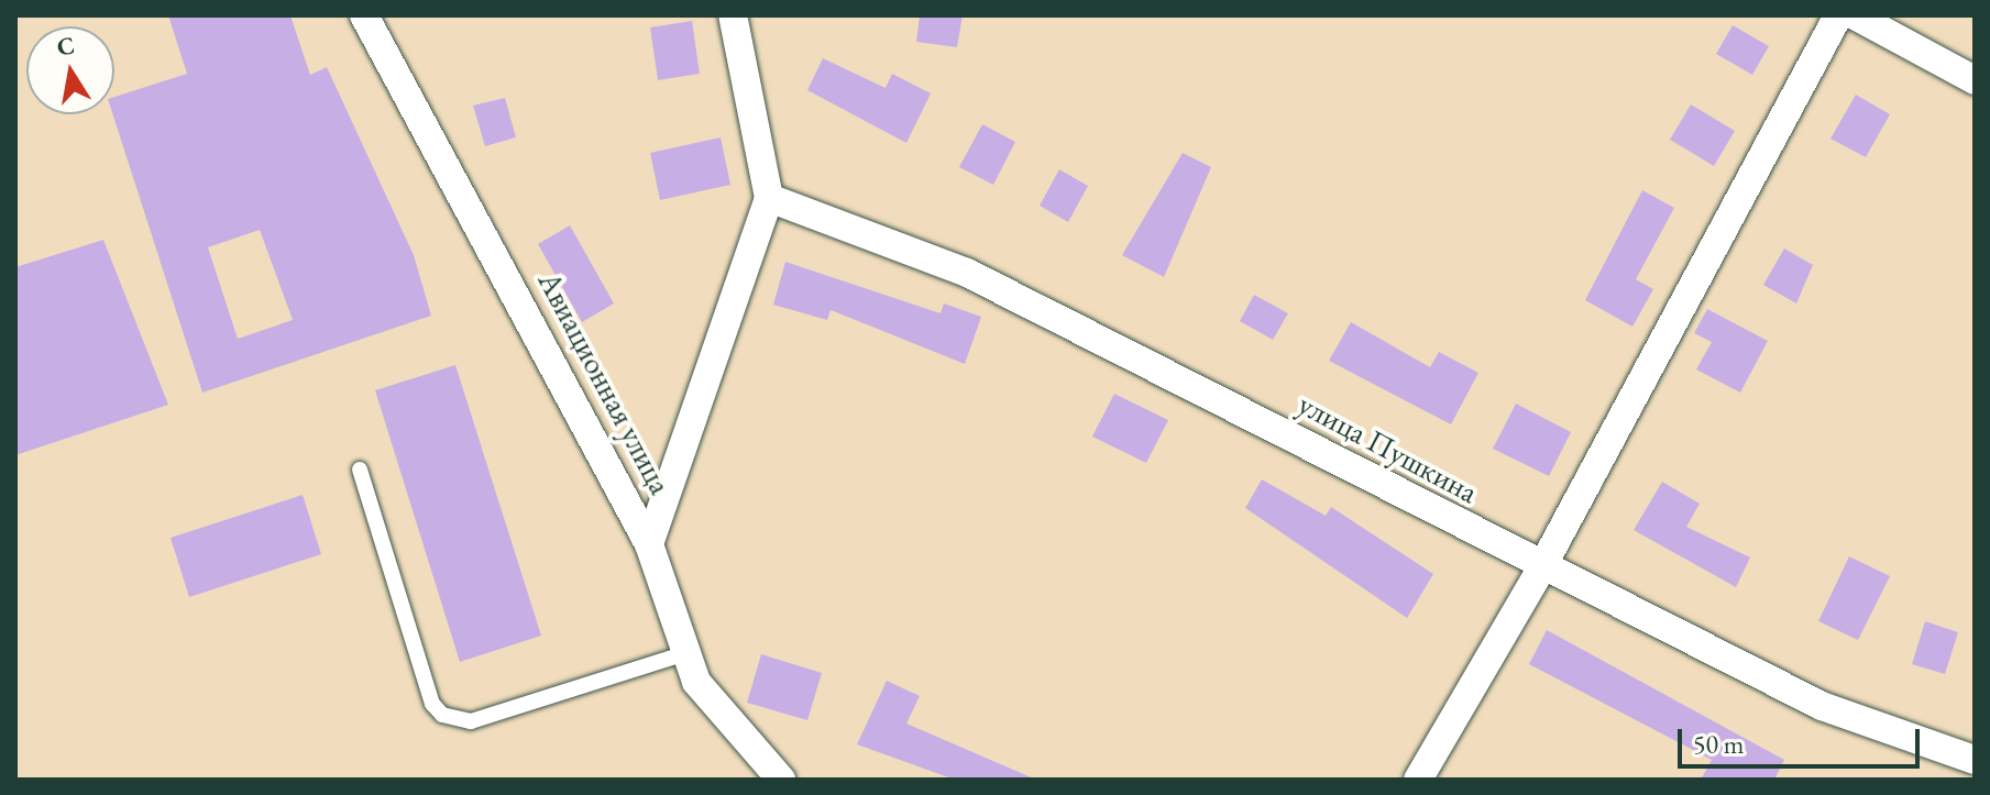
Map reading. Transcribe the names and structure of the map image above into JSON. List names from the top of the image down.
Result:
{
  "streets": {
    "street": ["Авиационная улица", "улица Пушкина"]
  },
  "scale_bar": "50 m",
  "north": "top"
}
